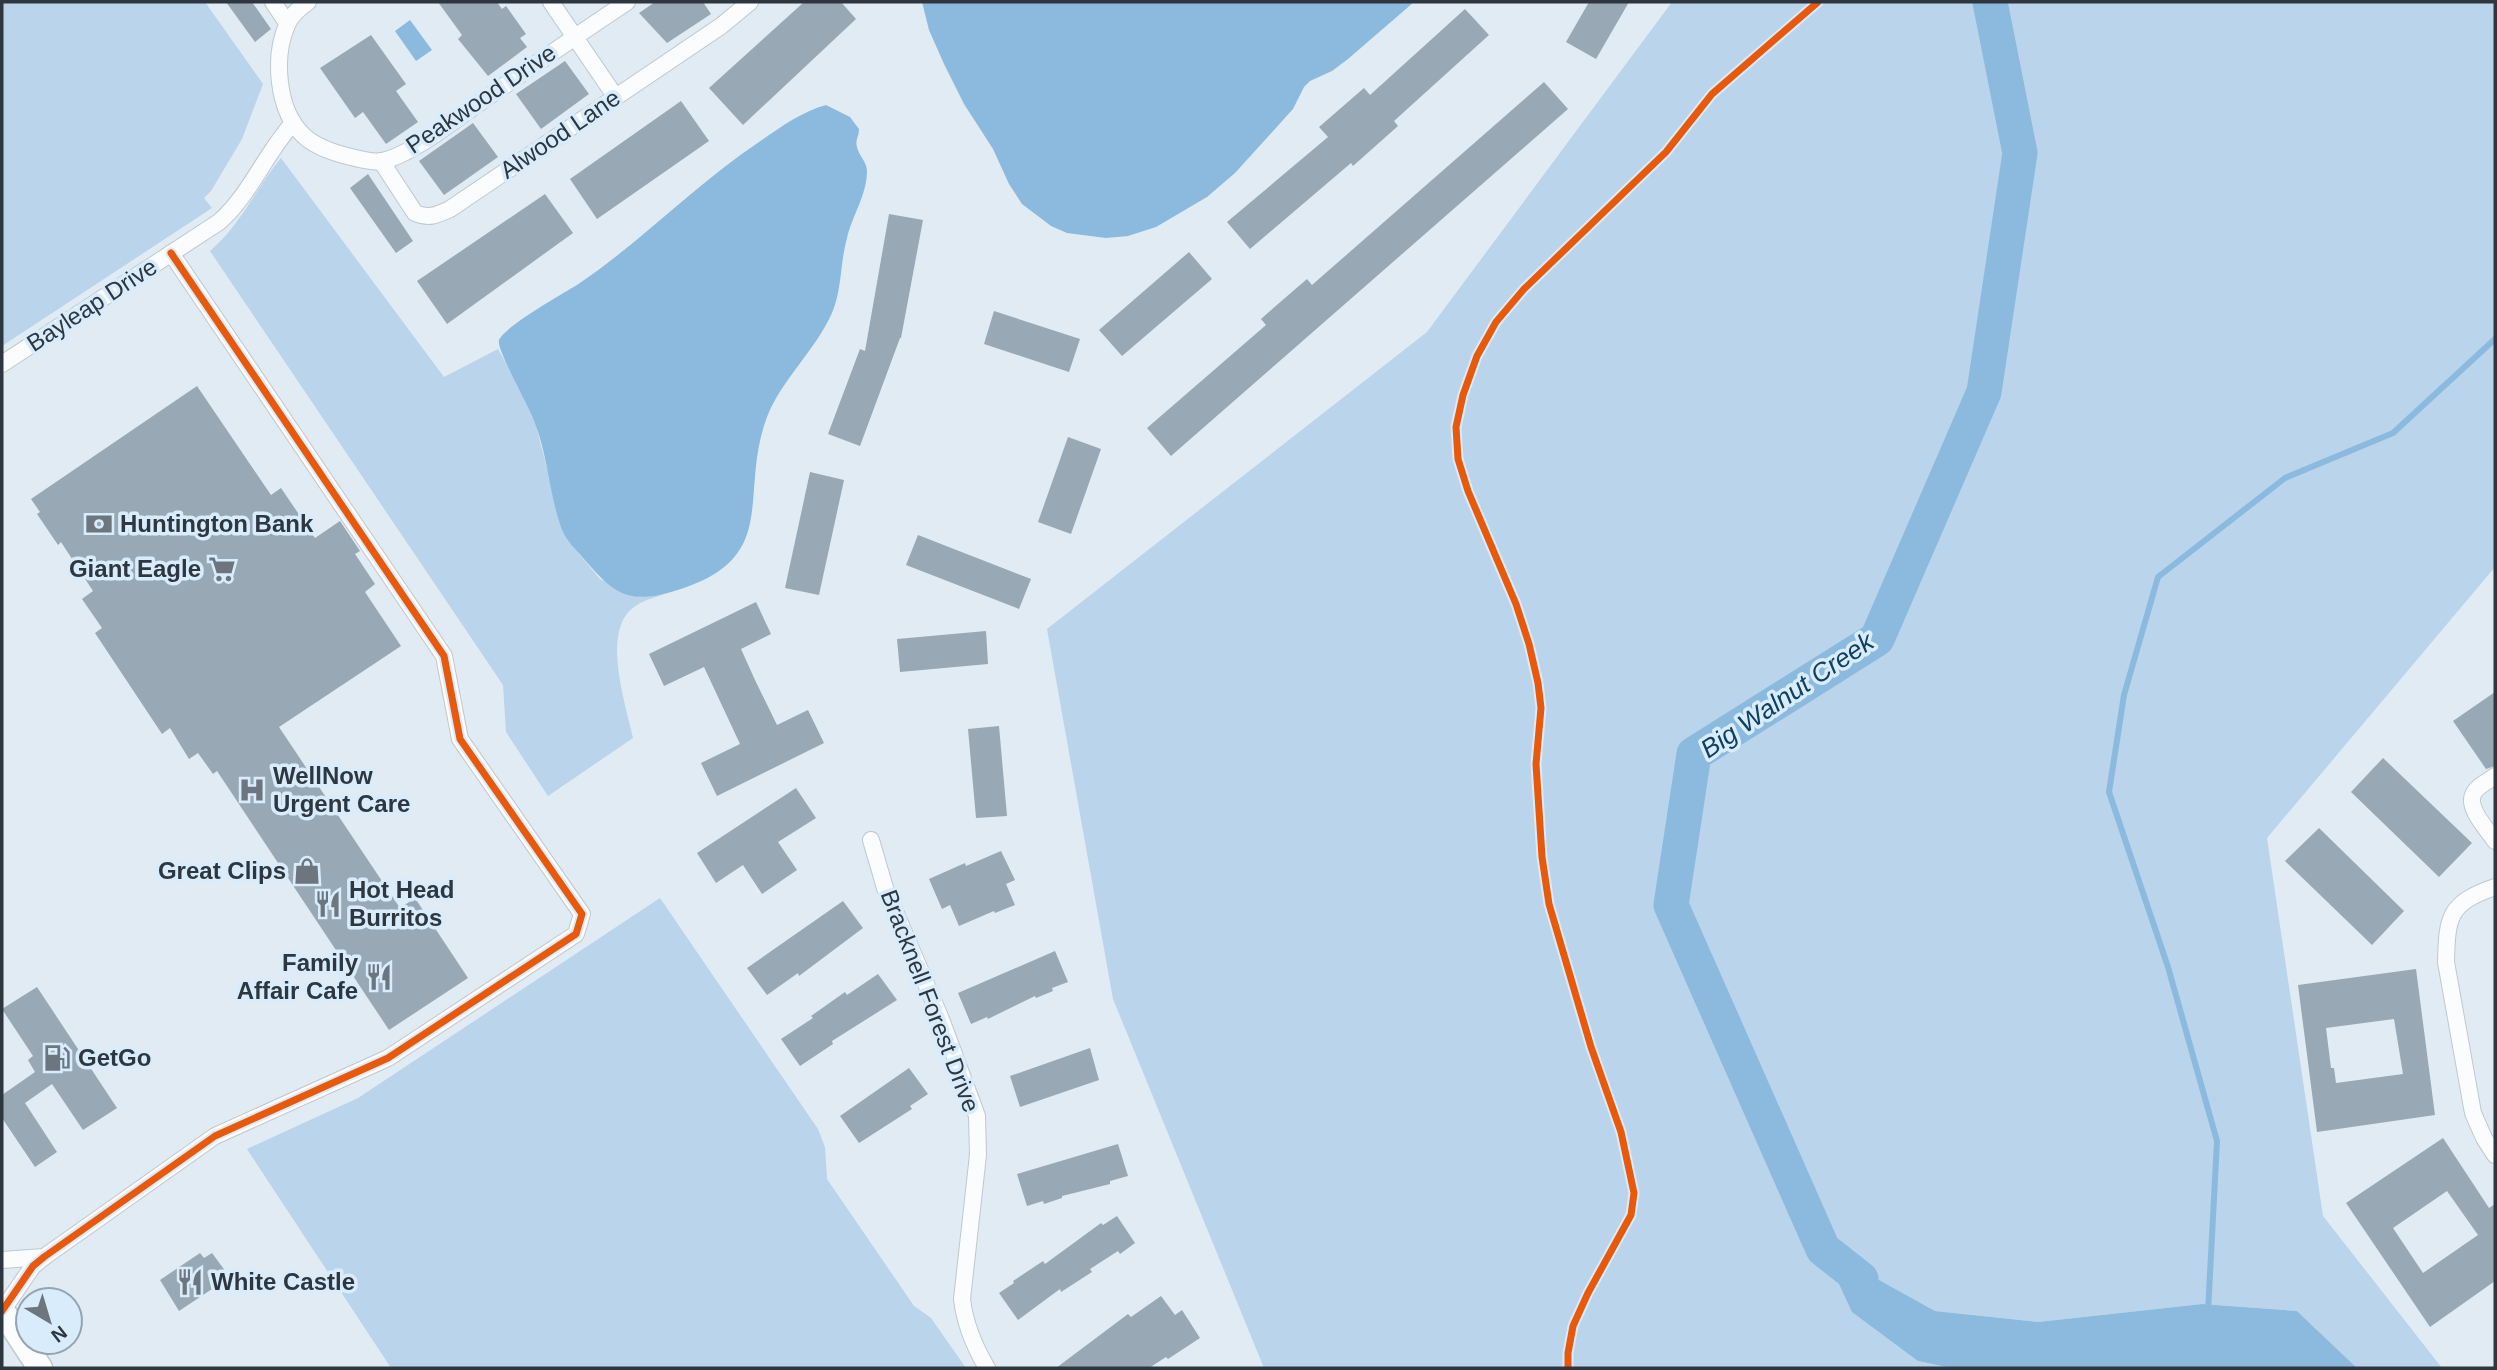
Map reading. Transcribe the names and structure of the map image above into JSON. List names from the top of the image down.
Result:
{
  "streets": {
    "street": [
      "Peakwood Drive",
      "Alwood Lane",
      "Bayleap Drive",
      "Bracknell Forest Drive"
    ]
  },
  "crossings": [
    ["Peakwood Drive", "Alwood Lane"],
    ["Peakwood Drive", "Bayleap Drive"]
  ],
  "water": ["Big Walnut Creek"],
  "places": {
    "bank": ["Huntington Bank"],
    "supermarket": ["Giant Eagle"],
    "hospital": ["WellNow Urgent Care"],
    "shop": ["Great Clips"],
    "restaurant": ["Hot Head Burritos", "Family Affair Cafe", "White Castle"],
    "fuel station": ["GetGo"]
  },
  "north": "bottom right"
}
